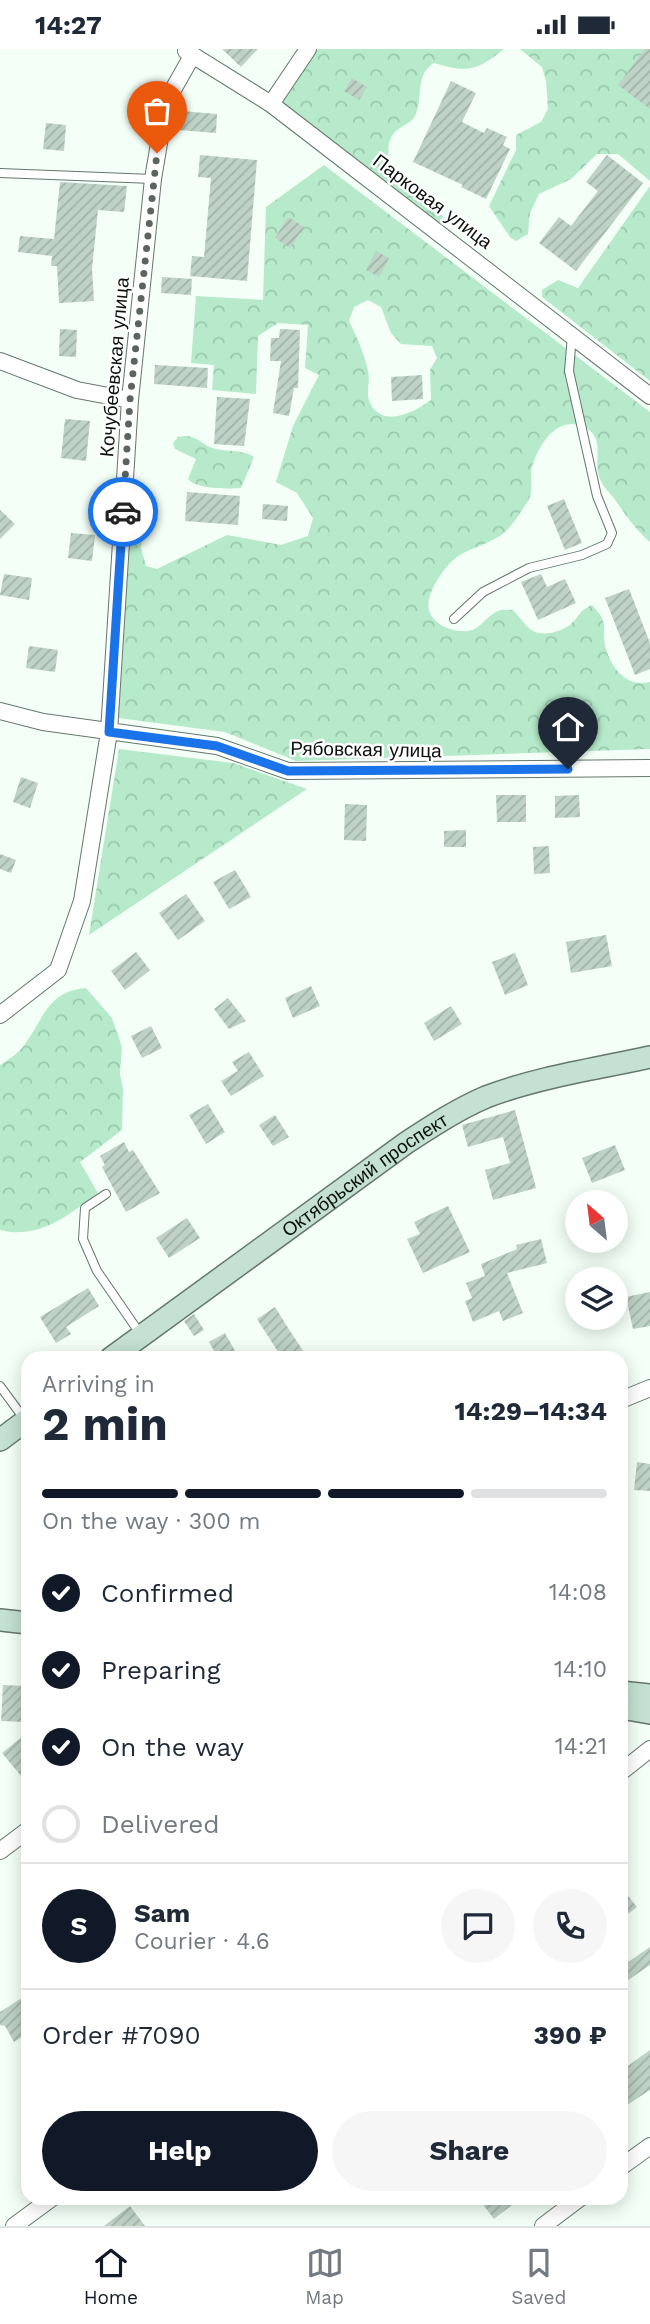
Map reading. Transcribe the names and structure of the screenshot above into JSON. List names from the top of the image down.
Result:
{
  "streets": {
    "street": [
      "Парковая улица",
      "Кочубеевская улица",
      "Рябовская улица",
      "Октябрьский проспект"
    ]
  },
  "crossings": [
    ["Парковая улица", "Кочубеевская улица"],
    ["Кочубеевская улица", "Рябовская улица"]
  ],
  "north": "top left",
  "page": {
    "status": "14:27",
    "heading": ["2 min", "Arriving in", "14:29–14:34"],
    "panel": [
      "Sam",
      "Courier · 4.6",
      "Order #7090",
      "390 ₽"
    ],
    "bar": "On the way · 300 m",
    "list": [
      ["Confirmed", "14:08"],
      ["Preparing", "14:10"],
      ["On the way", "14:21"],
      "Delivered"
    ],
    "round": "S",
    "buttons": ["Help", "Share"],
    "tabs": ["Home", "Map", "Saved"]
  }
}
